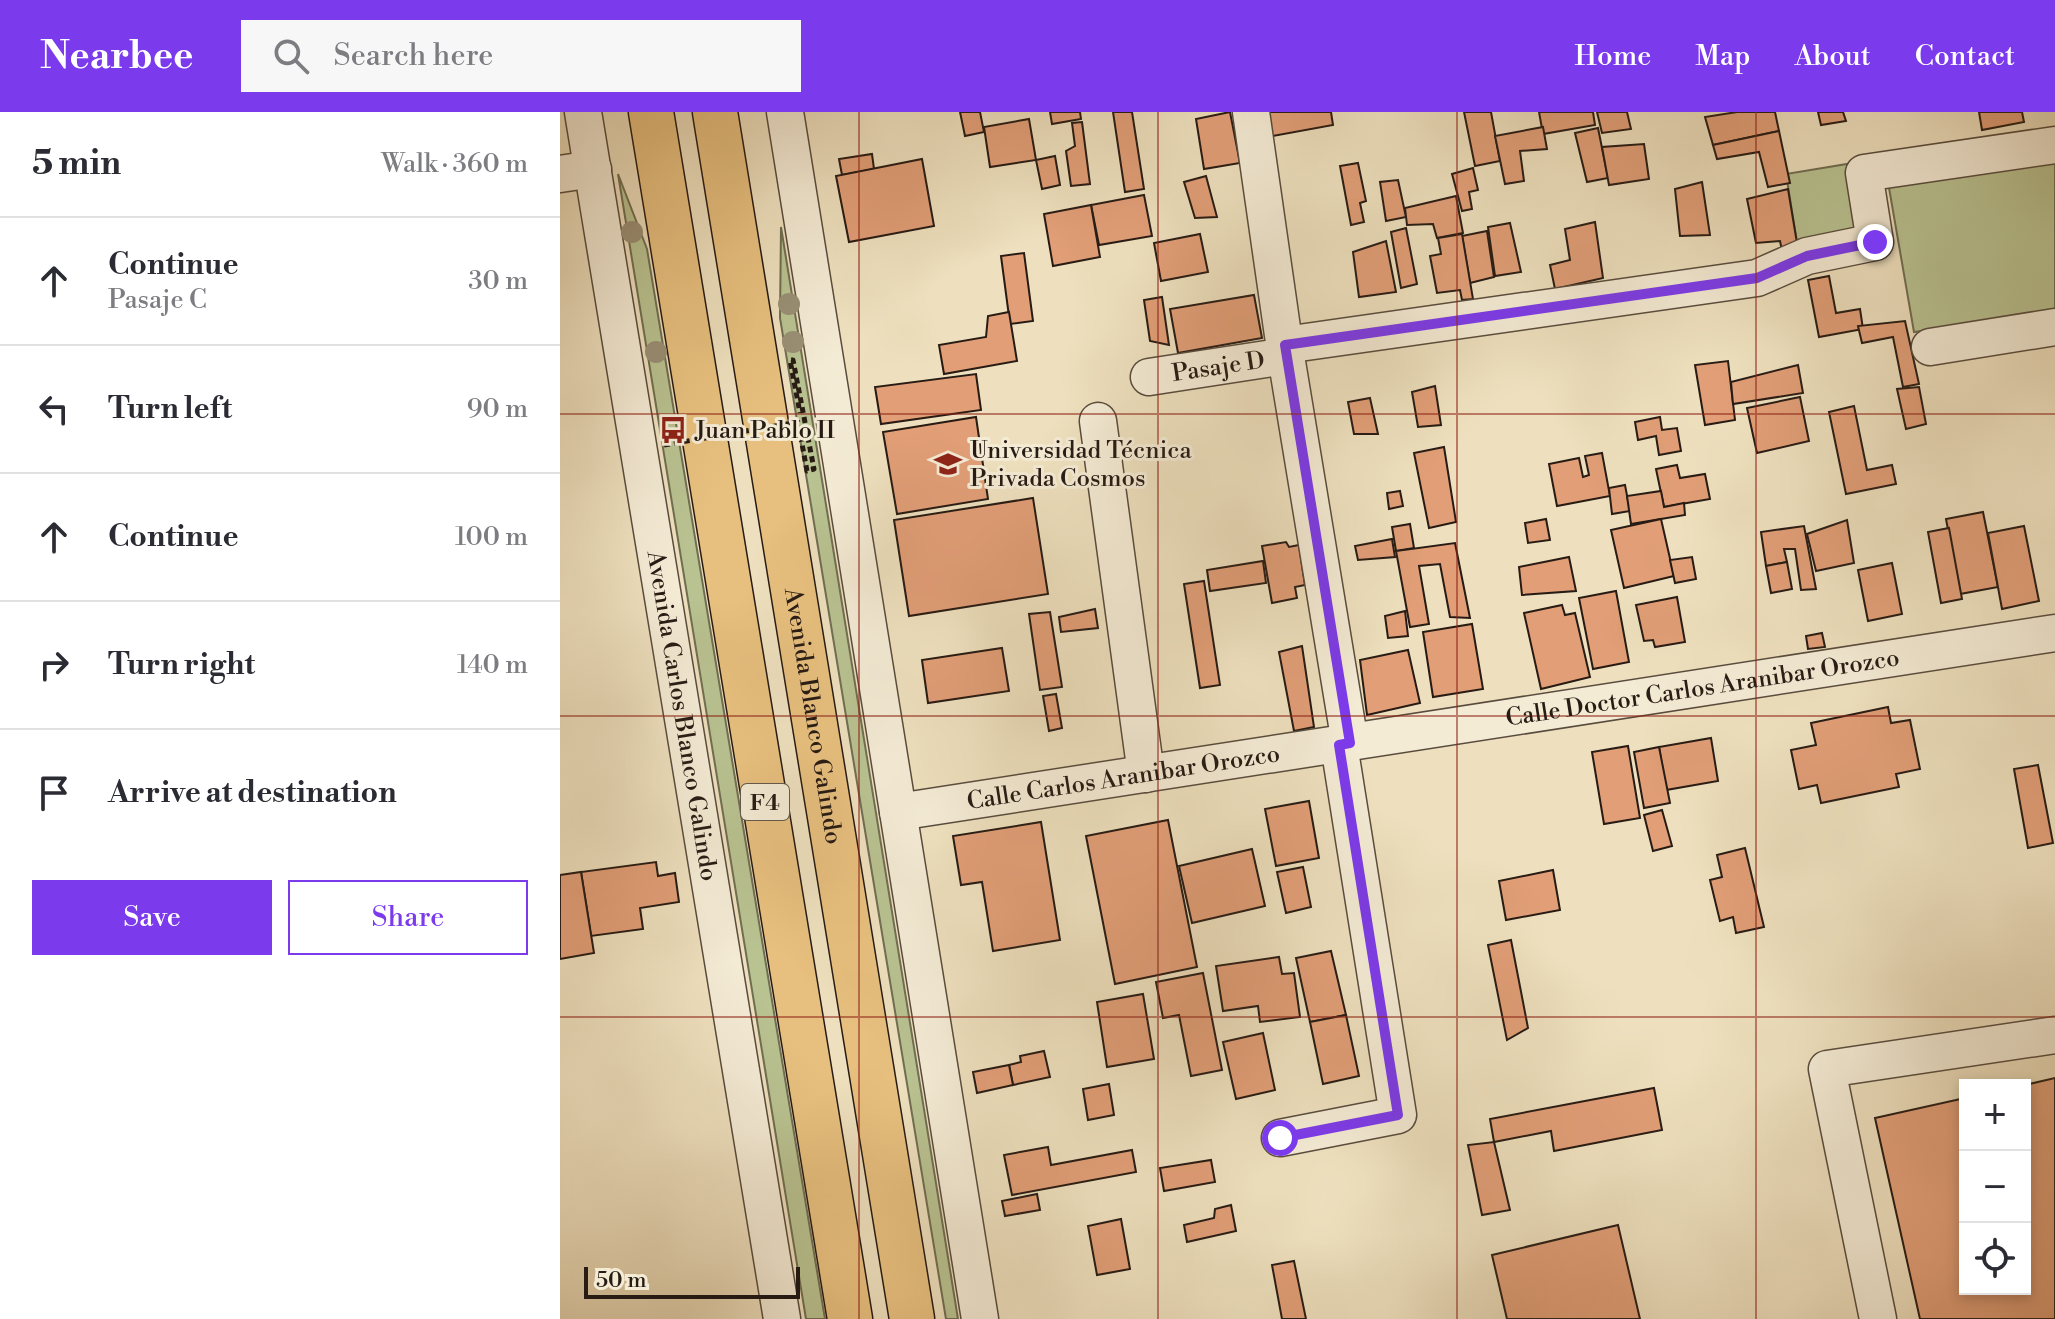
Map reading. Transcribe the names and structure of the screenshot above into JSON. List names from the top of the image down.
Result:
{
  "streets": {
    "highway": ["Avenida Blanco Galindo", "F4"],
    "street": [
      "Pasaje D",
      "Calle Doctor Carlos Aranibar Orozco",
      "Avenida Carlos Blanco Galindo",
      "Calle Carlos Aranibar Orozco"
    ]
  },
  "crossings": [
    ["Calle Doctor Carlos Aranibar Orozco", "Calle Carlos Aranibar Orozco"]
  ],
  "places": {
    "bus stop": ["Juan Pablo II"],
    "school or university": ["Universidad Técnica Privada Cosmos"]
  },
  "scale_bar": "50 m",
  "page": {
    "header": "Nearbee",
    "search": "Search here",
    "nav": [
      "Home",
      "Map",
      "About",
      "Contact"
    ],
    "heading": ["5 min", "Walk · 360 m"],
    "list": [
      ["Continue", "Pasaje C", "30 m"],
      ["Turn left", "90 m"],
      ["Continue", "100 m"],
      ["Turn right", "140 m"],
      "Arrive at destination"
    ],
    "buttons": ["Save", "Share"],
    "map_buttons": ["+", "−"],
    "scale": "50 m"
  }
}
